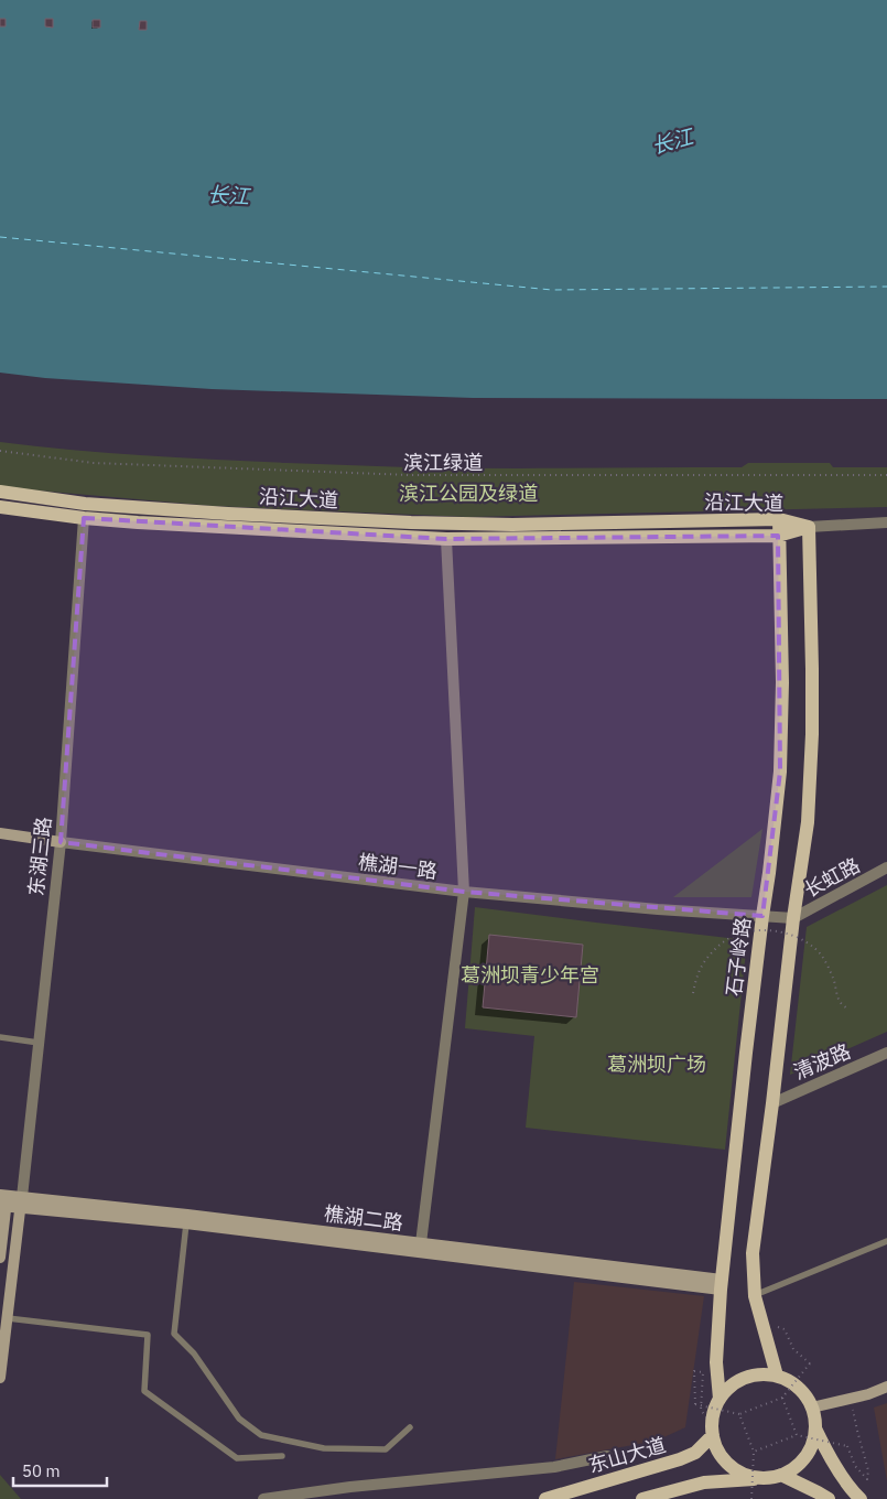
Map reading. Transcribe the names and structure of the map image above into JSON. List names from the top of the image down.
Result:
{
  "streets": {
    "main road": [
      "沿江大道",
      "樵湖一路",
      "石子岭路",
      "樵湖二路",
      "东山大道"
    ],
    "street": ["东湖三路", "长虹路", "清波路"],
    "path": ["滨江绿道"]
  },
  "crossings": [
    ["沿江大道", "东湖三路"],
    ["沿江大道", "石子岭路"],
    ["东湖三路", "樵湖一路"],
    ["东湖三路", "樵湖二路"],
    ["樵湖一路", "长虹路"],
    ["樵湖一路", "石子岭路"],
    ["石子岭路", "樵湖二路"]
  ],
  "water": ["长江"],
  "parks": ["滨江公园及绿道", "葛洲坝青少年宫", "葛洲坝广场"],
  "scale_bar": "50 m"
}
